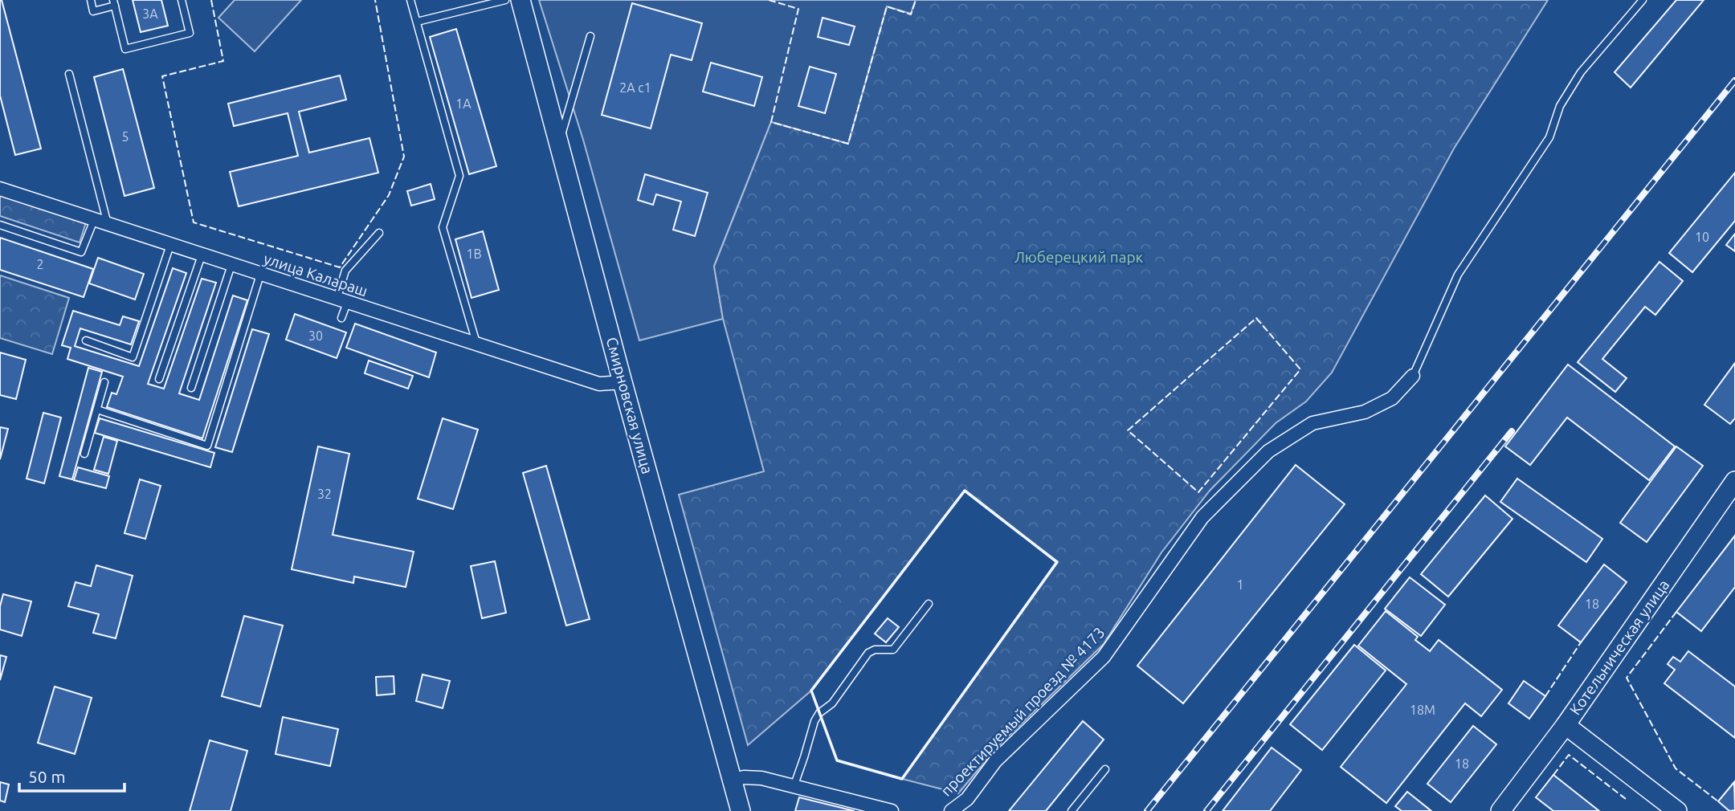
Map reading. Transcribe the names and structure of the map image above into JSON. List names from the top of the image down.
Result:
{
  "streets": {
    "main road": ["Смирновская улица", "Котельническая улица"],
    "street": ["улица Калараш", "проектируемый проезд № 4173"]
  },
  "crossings": [
    ["улица Калараш", "Смирновская улица"]
  ],
  "parks": ["Люберецкий парк"],
  "house_numbers": [
    "3А",
    "2А с1",
    "1А",
    "5",
    "10",
    "1В",
    "2",
    "30",
    "32",
    "1",
    "18",
    "18М",
    "18"
  ],
  "scale_bar": "50 m"
}
